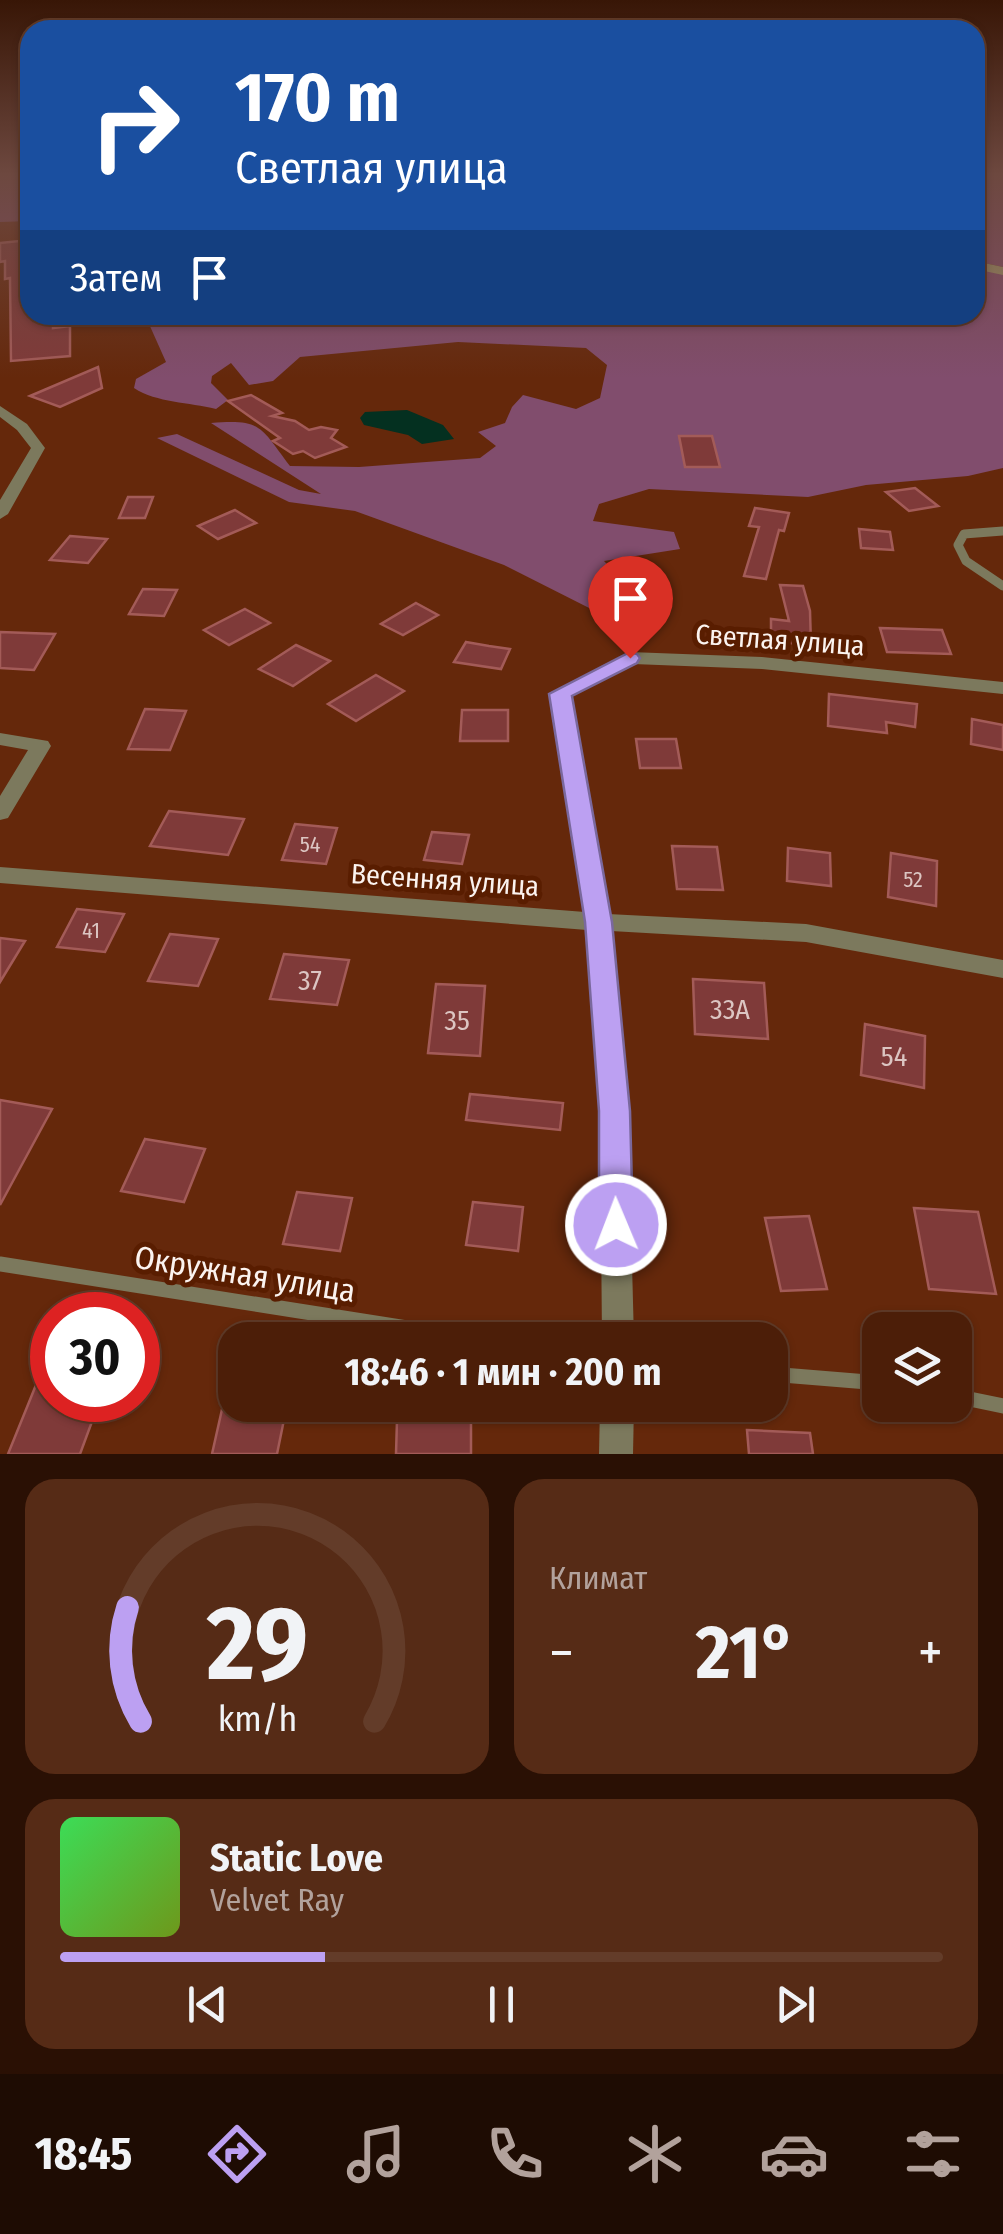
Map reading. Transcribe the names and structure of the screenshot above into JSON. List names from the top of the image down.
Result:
{
  "streets": {
    "street": ["Светлая улица", "Весенняя улица"],
    "lane": ["Окружная улица"]
  },
  "crossings": [
    ["Светлая улица", "Весенняя улица"]
  ],
  "house_numbers": [
    "54",
    "52",
    "41",
    "37",
    "33А",
    "35",
    "54"
  ],
  "page": {
    "turn": ["170 m", "Светлая улица"],
    "then": "Затем",
    "limit": "30",
    "trip": "18:46 · 1 мин · 200 m",
    "tile": "Климат",
    "heat": ["−", "21°", "+"],
    "song": ["Static Love", "Velvet Ray"],
    "tabs": "18:45",
    "gauge": ["29", "km/h"]
  }
}
